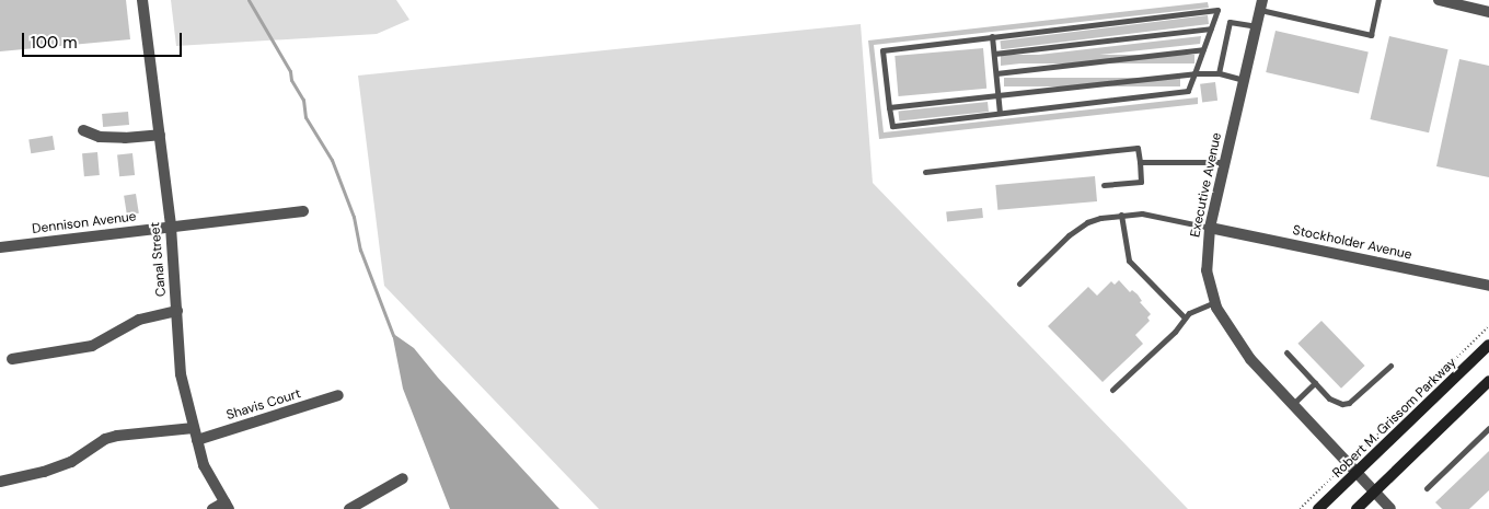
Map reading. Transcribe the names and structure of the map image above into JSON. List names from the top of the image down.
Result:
{
  "streets": {
    "main road": ["Robert M. Grissom Parkway"],
    "street": [
      "Executive Avenue",
      "Dennison Avenue",
      "Stockholder Avenue",
      "Canal Street",
      "Shavis Court"
    ]
  },
  "crossings": [
    ["Executive Avenue", "Stockholder Avenue"],
    ["Executive Avenue", "Robert M. Grissom Parkway"],
    ["Dennison Avenue", "Canal Street"],
    ["Canal Street", "Shavis Court"]
  ],
  "scale_bar": "100 m"
}
